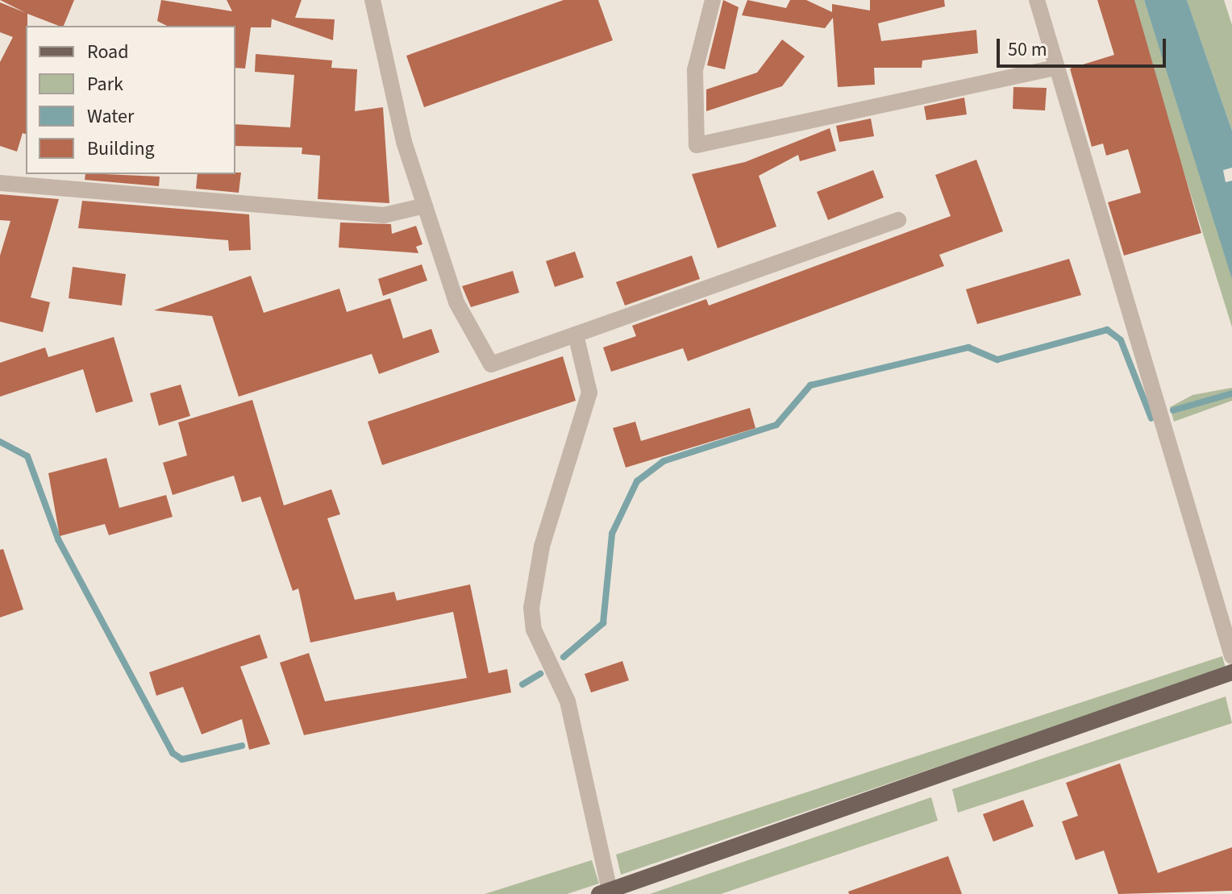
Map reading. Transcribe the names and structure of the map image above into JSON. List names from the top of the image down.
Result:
{
  "legend": [
    "Road",
    "Park",
    "Water",
    "Building"
  ],
  "scale_bar": "50 m"
}
